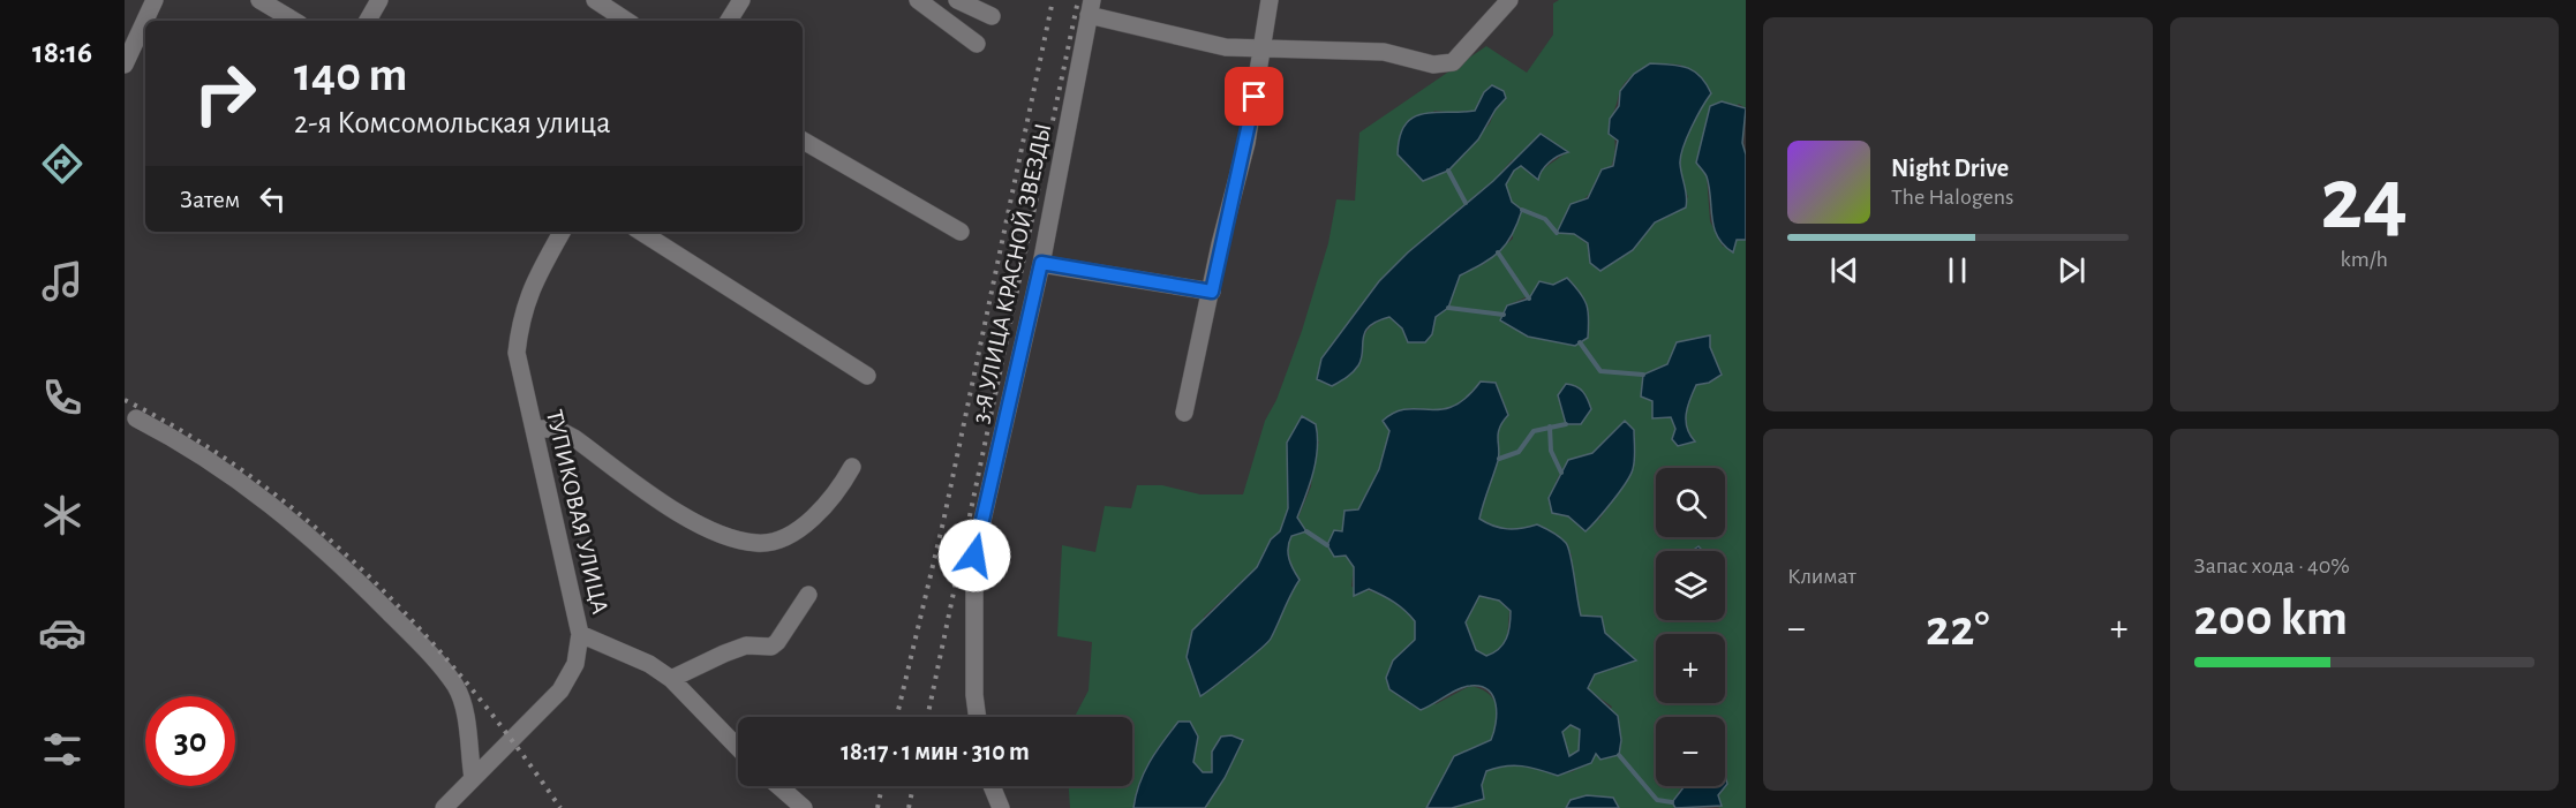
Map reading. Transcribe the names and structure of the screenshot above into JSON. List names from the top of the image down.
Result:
{
  "streets": {
    "street": ["3-Я УЛИЦА КРАСНОЙ ЗВЕЗДЫ", "ТУПИКОВАЯ УЛИЦА"]
  },
  "page": {
    "tabs": "18:16",
    "tile": [
      ["24", "km/h"],
      "Климат",
      ["Запас хода · 40%", "200 km"]
    ],
    "turn": ["140 m", "2-я Комсомольская улица"],
    "song": ["Night Drive", "The Halogens"],
    "then": "Затем",
    "map_buttons": ["+", "−"],
    "heat": ["−", "22°", "+"],
    "limit": "30",
    "trip": "18:17 · 1 мин · 310 m"
  }
}
